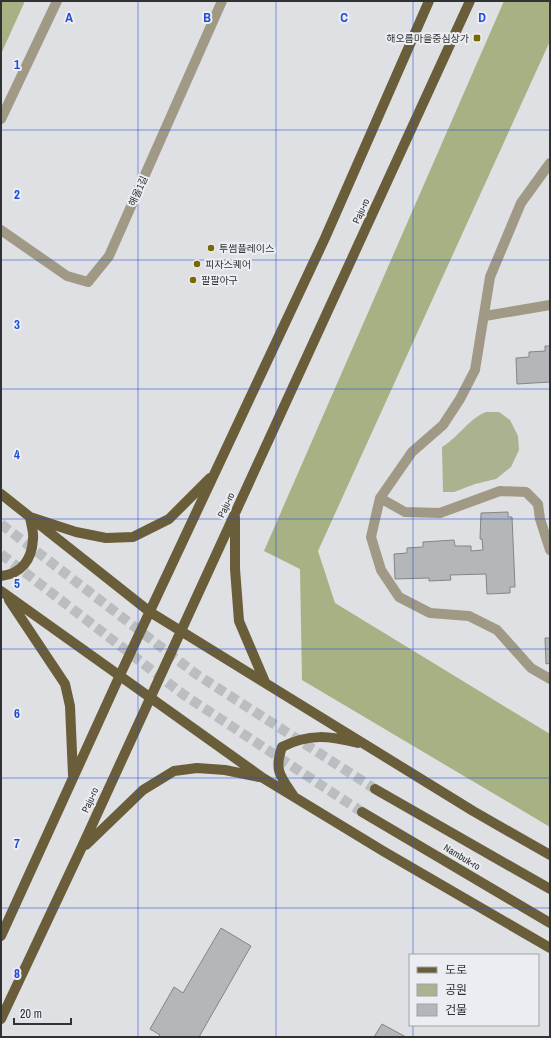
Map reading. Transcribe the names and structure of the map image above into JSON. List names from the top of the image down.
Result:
{
  "streets": {
    "main road": ["Paju-ro", "Nambuk-ro"],
    "street": ["해올1길"]
  },
  "places": {
    "transit": ["해오름마을중심상가"],
    "other": ["투썸플레이스", "피자스퀘어", "팔팔아구"]
  },
  "legend": ["도로", "공원", "건물"],
  "scale_bar": "20 m",
  "grid": {
    "columns": [
      "A",
      "B",
      "C",
      "D"
    ],
    "rows": [
      "1",
      "2",
      "3",
      "4",
      "5",
      "6",
      "7",
      "8"
    ]
  }
}
